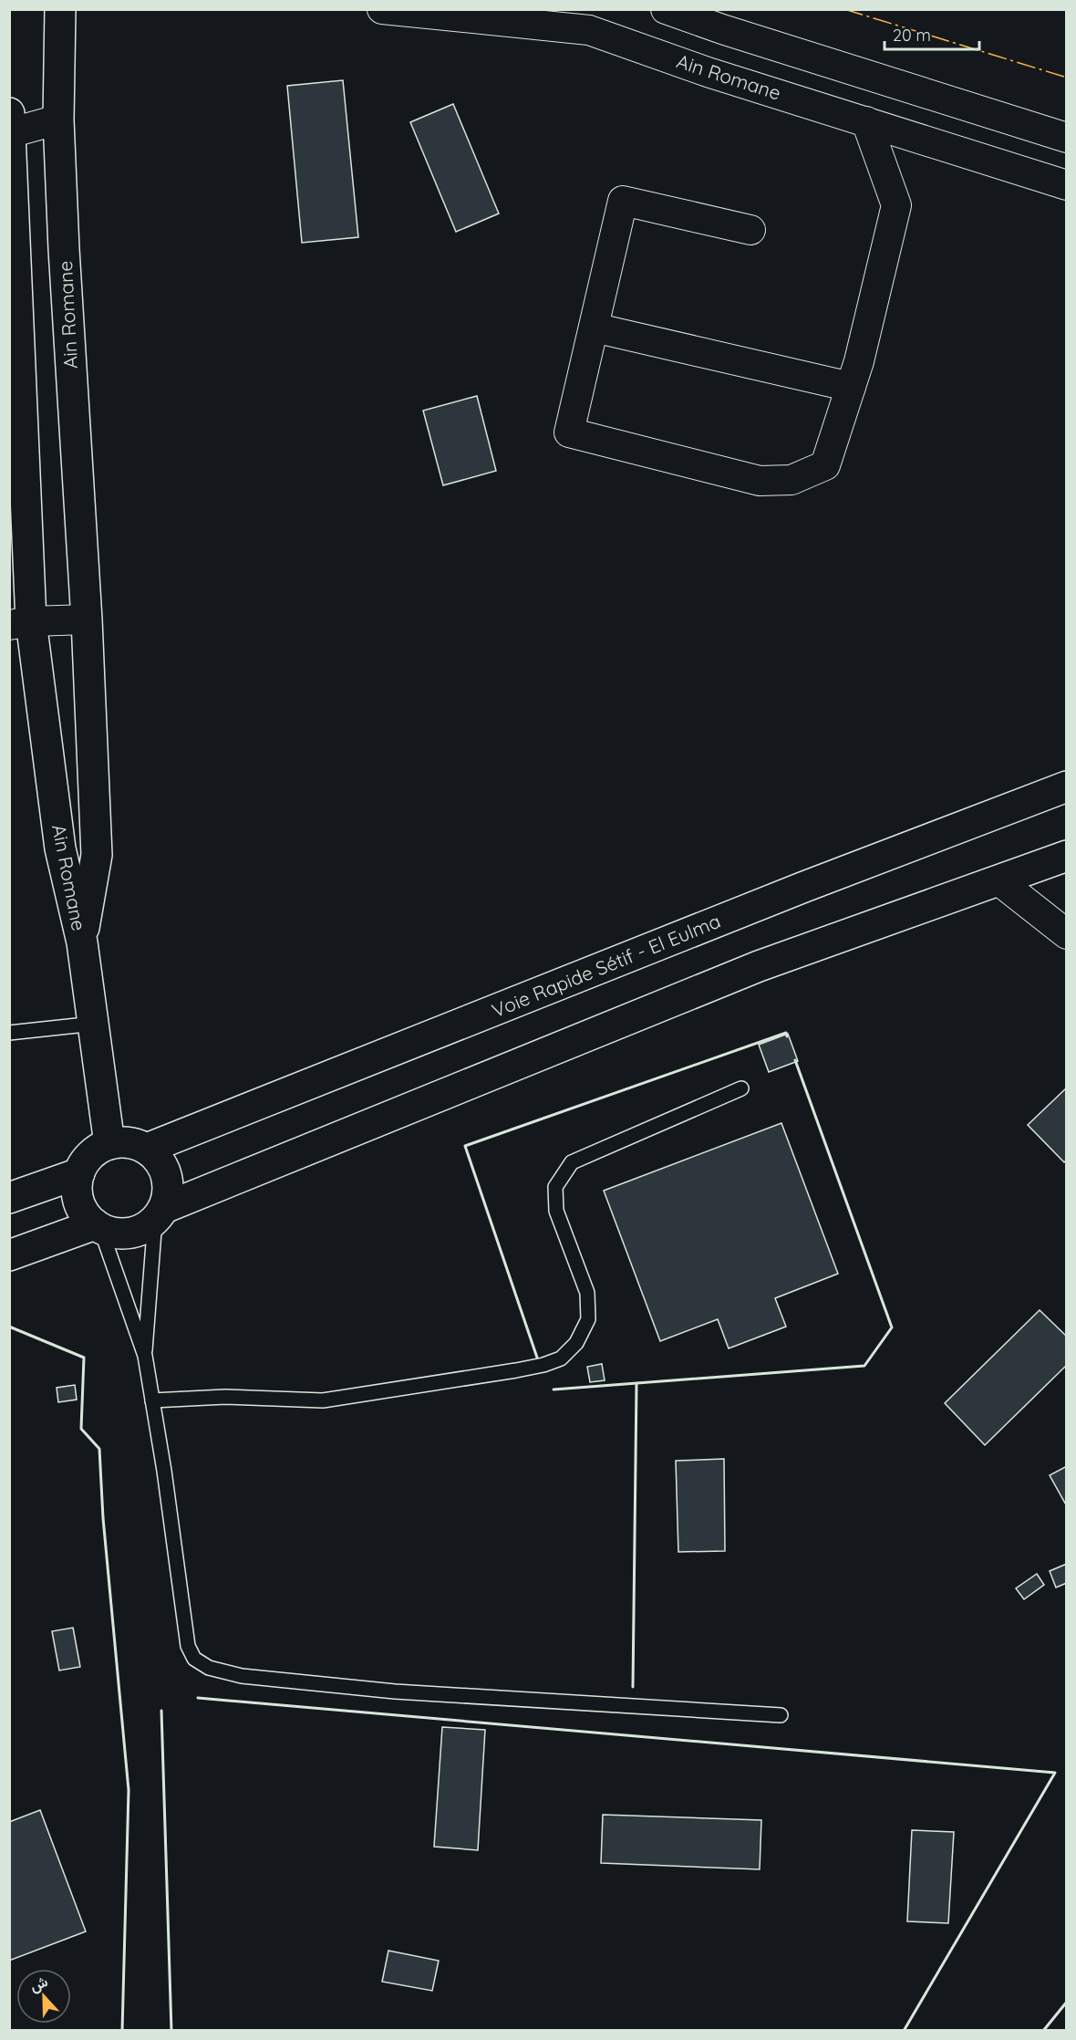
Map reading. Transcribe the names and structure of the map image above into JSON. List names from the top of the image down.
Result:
{
  "streets": {
    "main road": ["Ain Romane", "Voie Rapide Sétif - El Eulma"]
  },
  "scale_bar": "20 m",
  "north": "top"
}
